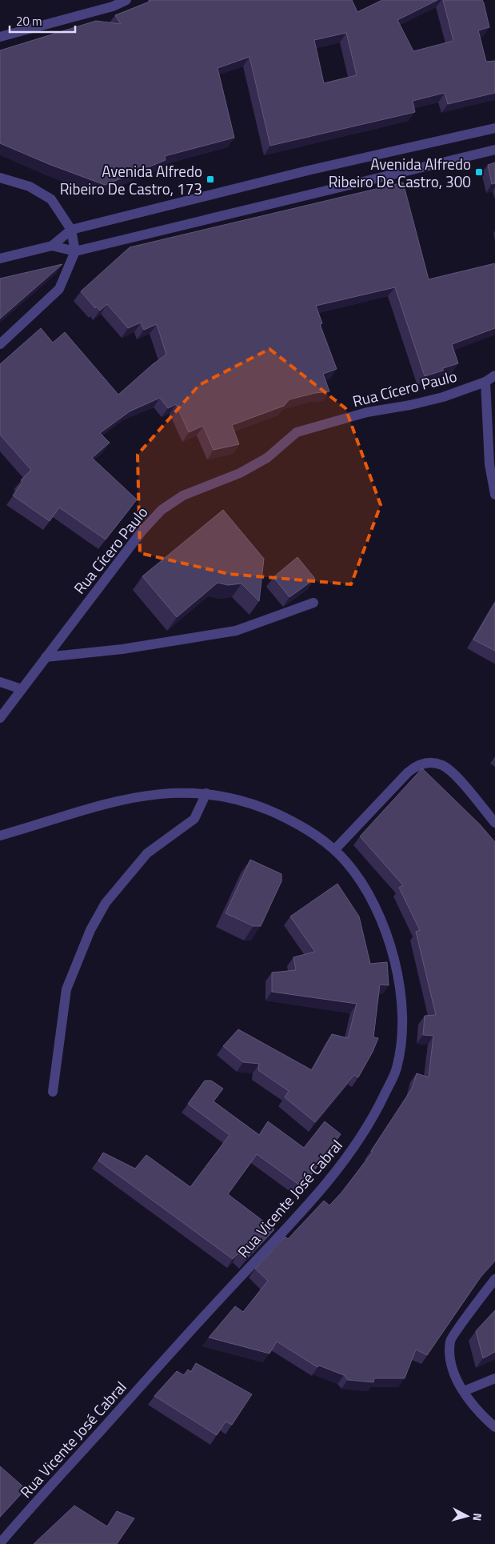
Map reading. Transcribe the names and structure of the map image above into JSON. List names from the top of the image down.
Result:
{
  "streets": {
    "street": ["Rua Cícero Paulo", "Rua Vicente José Cabral"]
  },
  "places": {
    "transit": ["Avenida Alfredo Ribeiro De Castro, 300", "Avenida Alfredo Ribeiro De Castro, 173"]
  },
  "scale_bar": "20 m",
  "north": "right"
}
